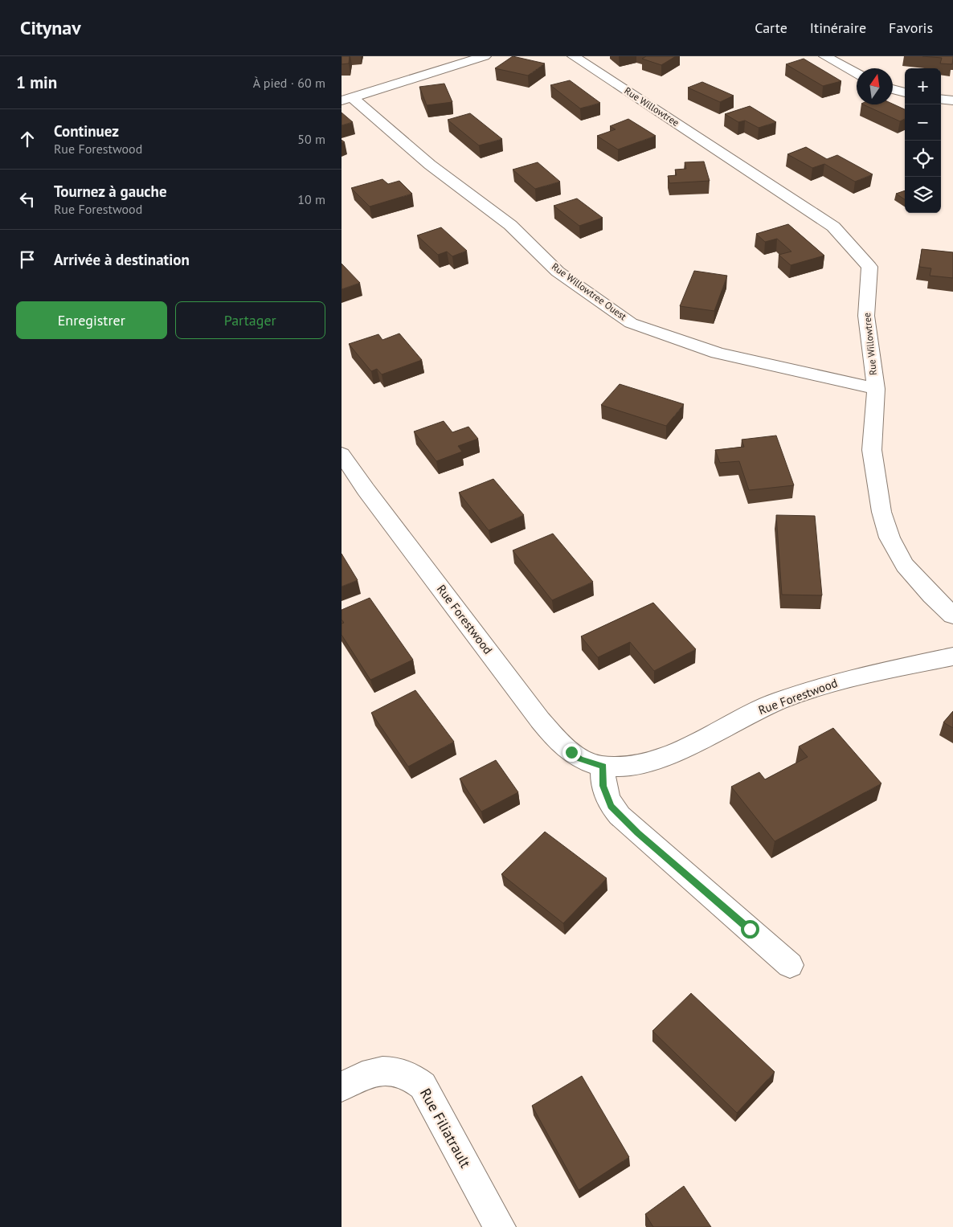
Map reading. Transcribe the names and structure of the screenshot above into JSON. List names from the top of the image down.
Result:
{
  "streets": {
    "street": [
      "Rue Willowtree",
      "Rue Willowtree Ouest",
      "Rue Forestwood",
      "Rue Filiatrault"
    ]
  },
  "crossings": [
    ["Rue Willowtree", "Rue Willowtree Ouest"]
  ],
  "north": "top",
  "page": {
    "header": "Citynav",
    "nav": ["Carte", "Itinéraire", "Favoris"],
    "heading": ["1 min", "À pied · 60 m"],
    "map_buttons": ["+", "−"],
    "list": [
      ["Continuez", "Rue Forestwood", "50 m"],
      ["Tournez à gauche", "Rue Forestwood", "10 m"],
      "Arrivée à destination"
    ],
    "buttons": ["Enregistrer", "Partager"]
  }
}
